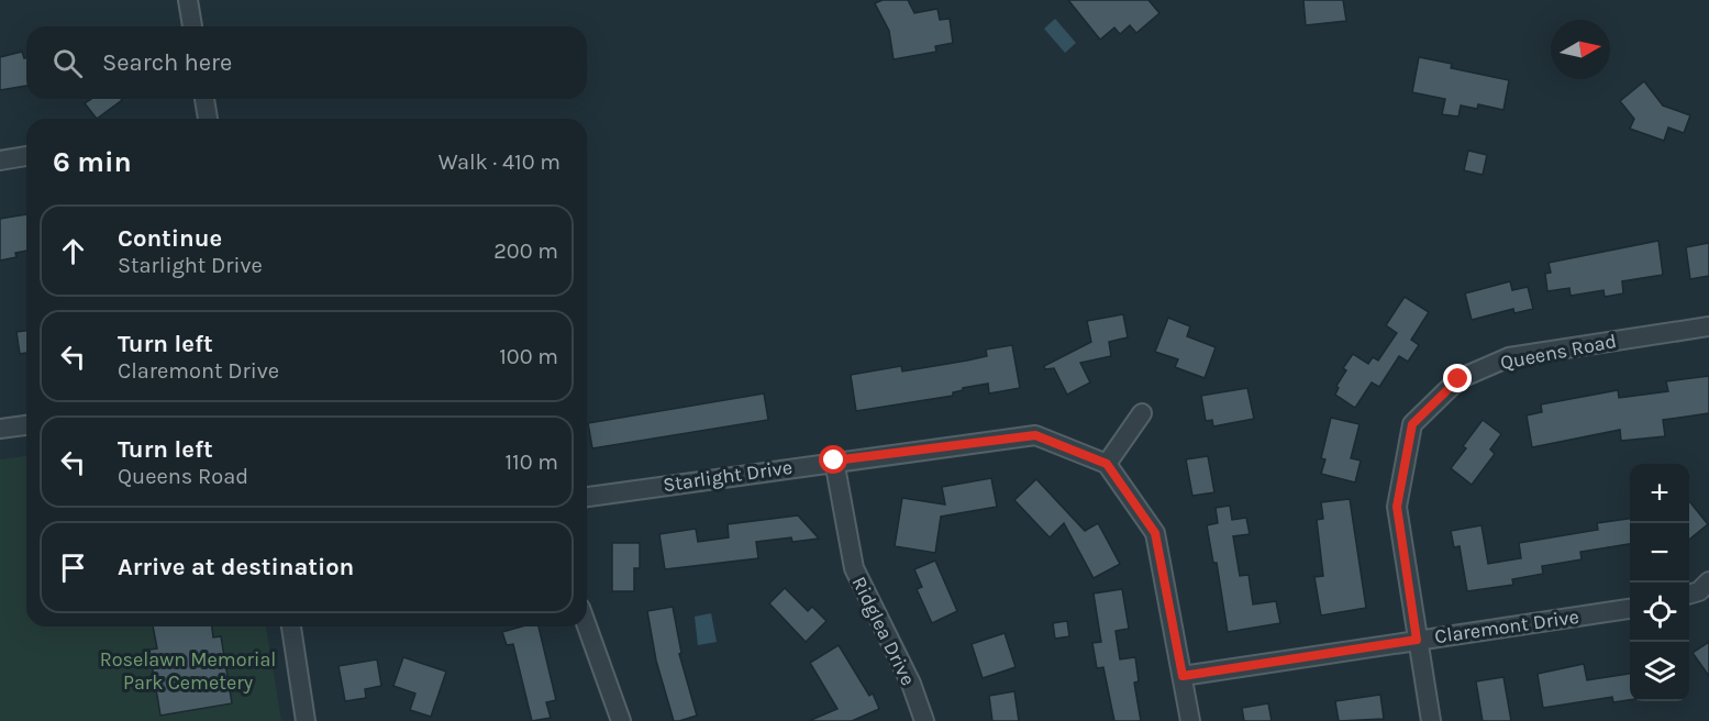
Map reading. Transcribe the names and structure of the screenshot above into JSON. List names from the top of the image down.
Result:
{
  "streets": {
    "street": [
      "Queens Road",
      "Starlight Drive",
      "Claremont Drive",
      "Ridglea Drive"
    ]
  },
  "crossings": [
    ["Queens Road", "Claremont Drive"],
    ["Starlight Drive", "Ridglea Drive"]
  ],
  "parks": ["Roselawn Memorial Park Cemetery"],
  "north": "right",
  "page": {
    "search": "Search here",
    "heading": ["6 min", "Walk · 410 m"],
    "list": [
      ["Continue", "Starlight Drive", "200 m"],
      ["Turn left", "Claremont Drive", "100 m"],
      ["Turn left", "Queens Road", "110 m"],
      "Arrive at destination"
    ],
    "map_buttons": ["+", "−"]
  }
}
